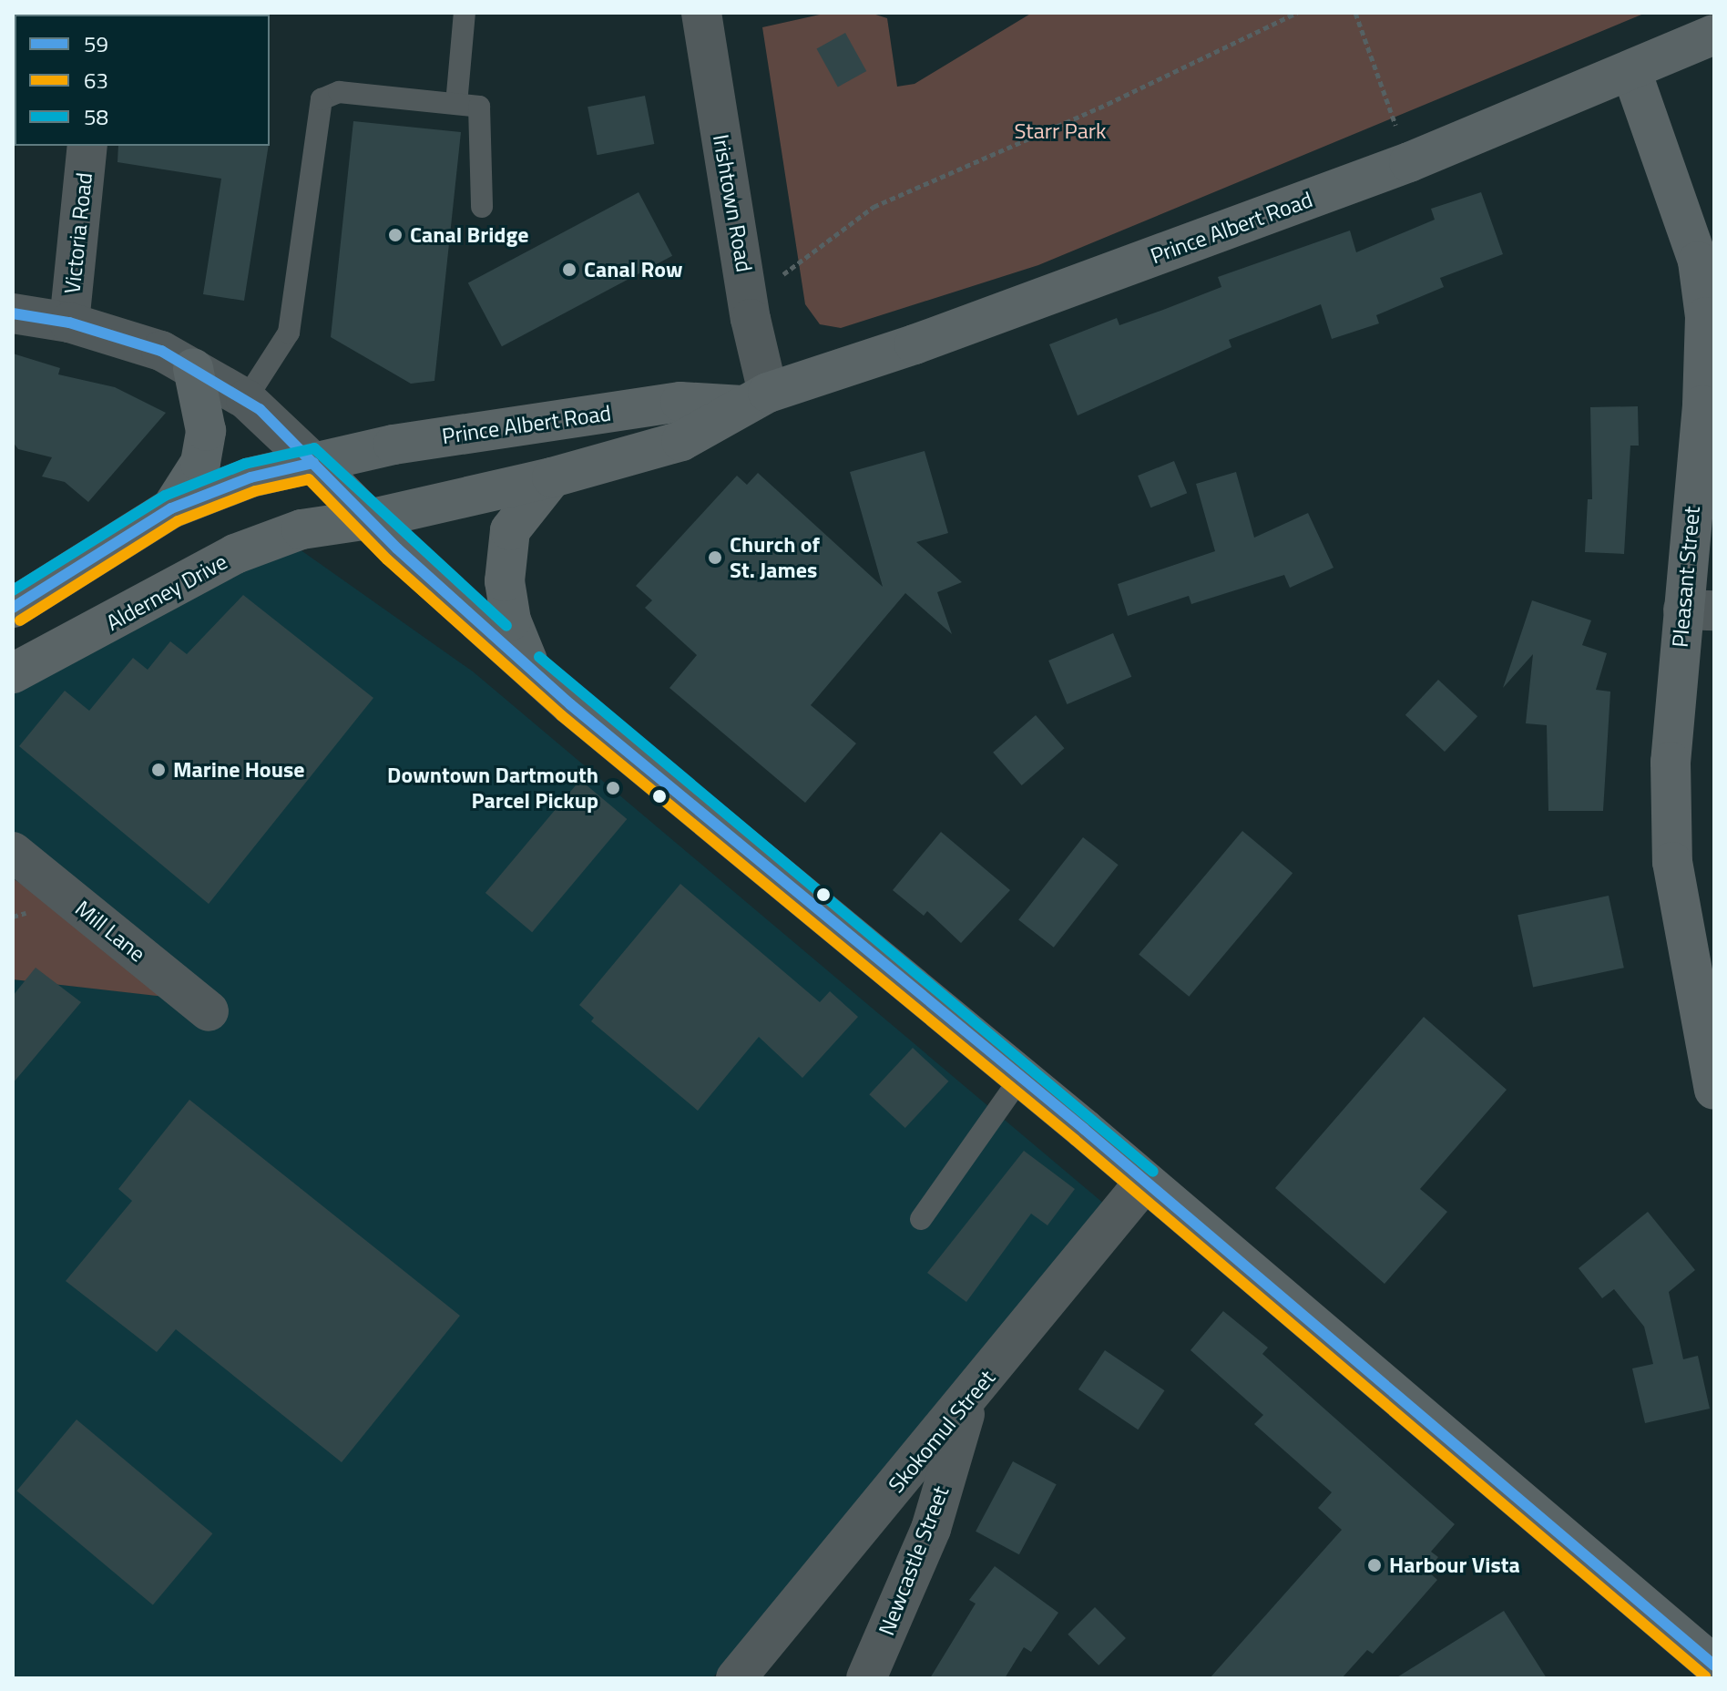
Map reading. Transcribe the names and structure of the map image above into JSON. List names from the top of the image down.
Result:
{
  "streets": {
    "main road": ["Prince Albert Road", "Pleasant Street", "Alderney Drive"],
    "street": [
      "Irishtown Road",
      "Victoria Road",
      "Mill Lane",
      "Skokomul Street",
      "Newcastle Street"
    ]
  },
  "crossings": [
    ["Irishtown Road", "Prince Albert Road"],
    ["Prince Albert Road", "Pleasant Street"],
    ["Prince Albert Road", "Alderney Drive"],
    ["Skokomul Street", "Newcastle Street"]
  ],
  "parks": ["Starr Park"],
  "places": [
    "Canal Bridge",
    "Canal Row",
    "Church of St. James",
    "Marine House",
    "Downtown Dartmouth Parcel Pickup",
    "Harbour Vista"
  ],
  "lines": ["transit line 59", "transit line 58", "transit line 63"],
  "legend": ["59", "63", "58"]
}
